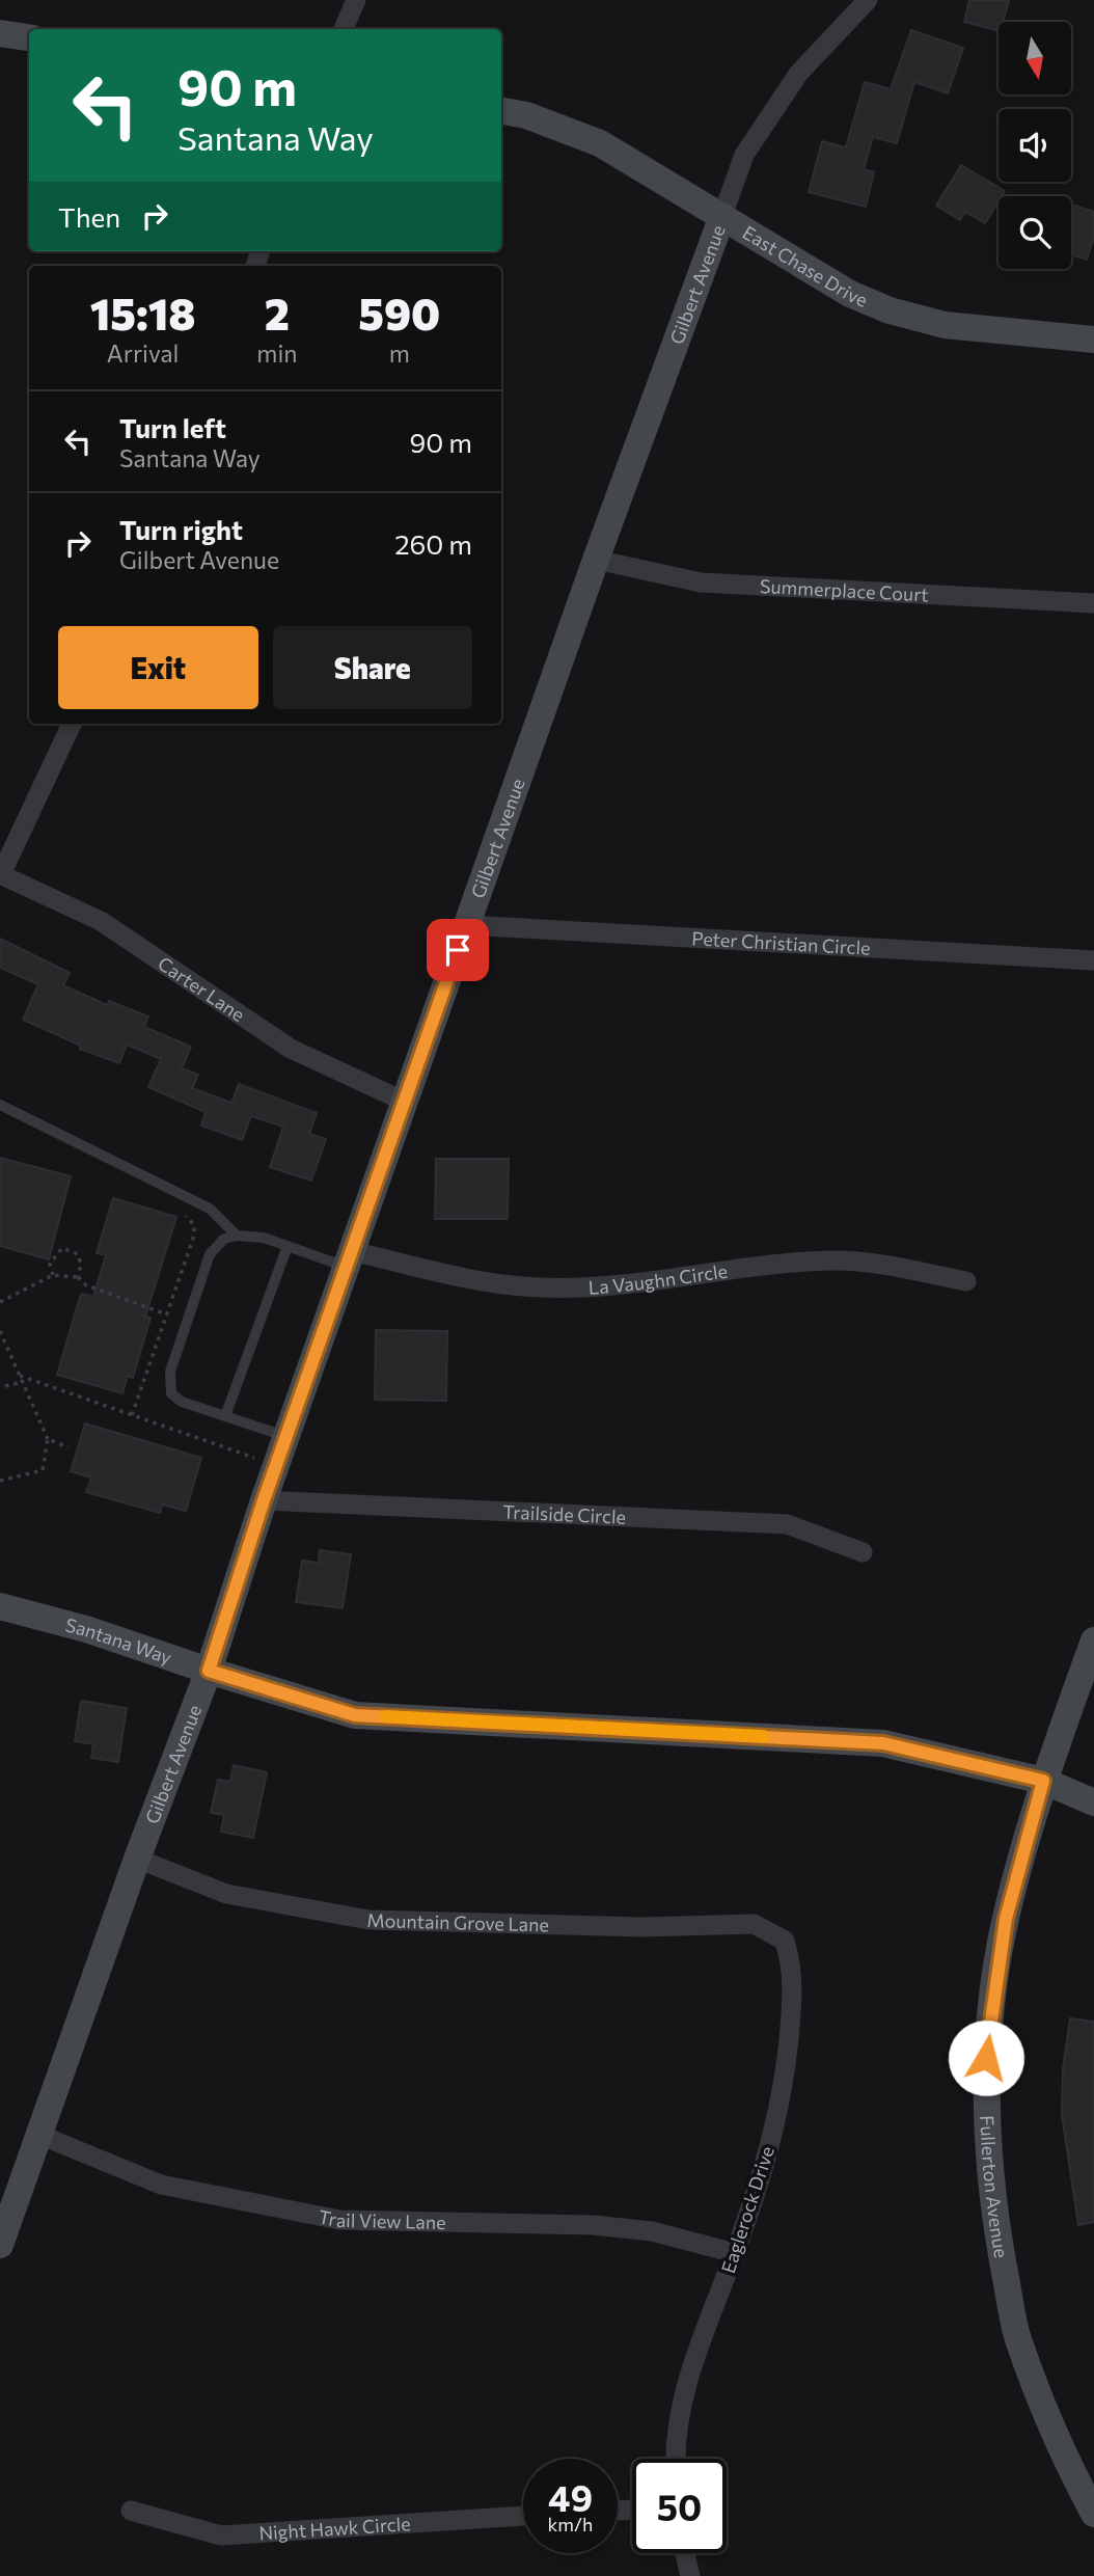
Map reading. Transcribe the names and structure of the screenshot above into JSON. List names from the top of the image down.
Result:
{
  "streets": {
    "street": [
      "East Chase Drive",
      "Gilbert Avenue",
      "Summerplace Court",
      "Peter Christian Circle",
      "Carter Lane",
      "La Vaughn Circle",
      "Trailside Circle",
      "Santana Way",
      "Mountain Grove Lane",
      "Fullerton Avenue",
      "Eaglerock Drive",
      "Trail View Lane",
      "Night Hawk Circle"
    ]
  },
  "crossings": [
    ["East Chase Drive", "Gilbert Avenue"],
    ["Gilbert Avenue", "Summerplace Court"],
    ["Gilbert Avenue", "Peter Christian Circle"],
    ["Gilbert Avenue", "Carter Lane"],
    ["Gilbert Avenue", "La Vaughn Circle"],
    ["Gilbert Avenue", "Trailside Circle"],
    ["Gilbert Avenue", "Santana Way"],
    ["Gilbert Avenue", "Mountain Grove Lane"],
    ["Gilbert Avenue", "Trail View Lane"],
    ["Santana Way", "Fullerton Avenue"],
    ["Mountain Grove Lane", "Eaglerock Drive"],
    ["Eaglerock Drive", "Trail View Lane"]
  ],
  "north": "bottom",
  "page": {
    "turn": ["90 m", "Santana Way"],
    "then": "Then",
    "eta": [
      "15:18",
      "Arrival",
      "2",
      "min",
      "590",
      "m"
    ],
    "list": [
      {
        "name": "Turn left",
        "note": "Santana Way",
        "value": "90 m"
      },
      {
        "name": "Turn right",
        "note": "Gilbert Avenue",
        "value": "260 m"
      }
    ],
    "buttons": ["Exit", "Share"],
    "speed": "49 km/h",
    "limit": "50"
  }
}
